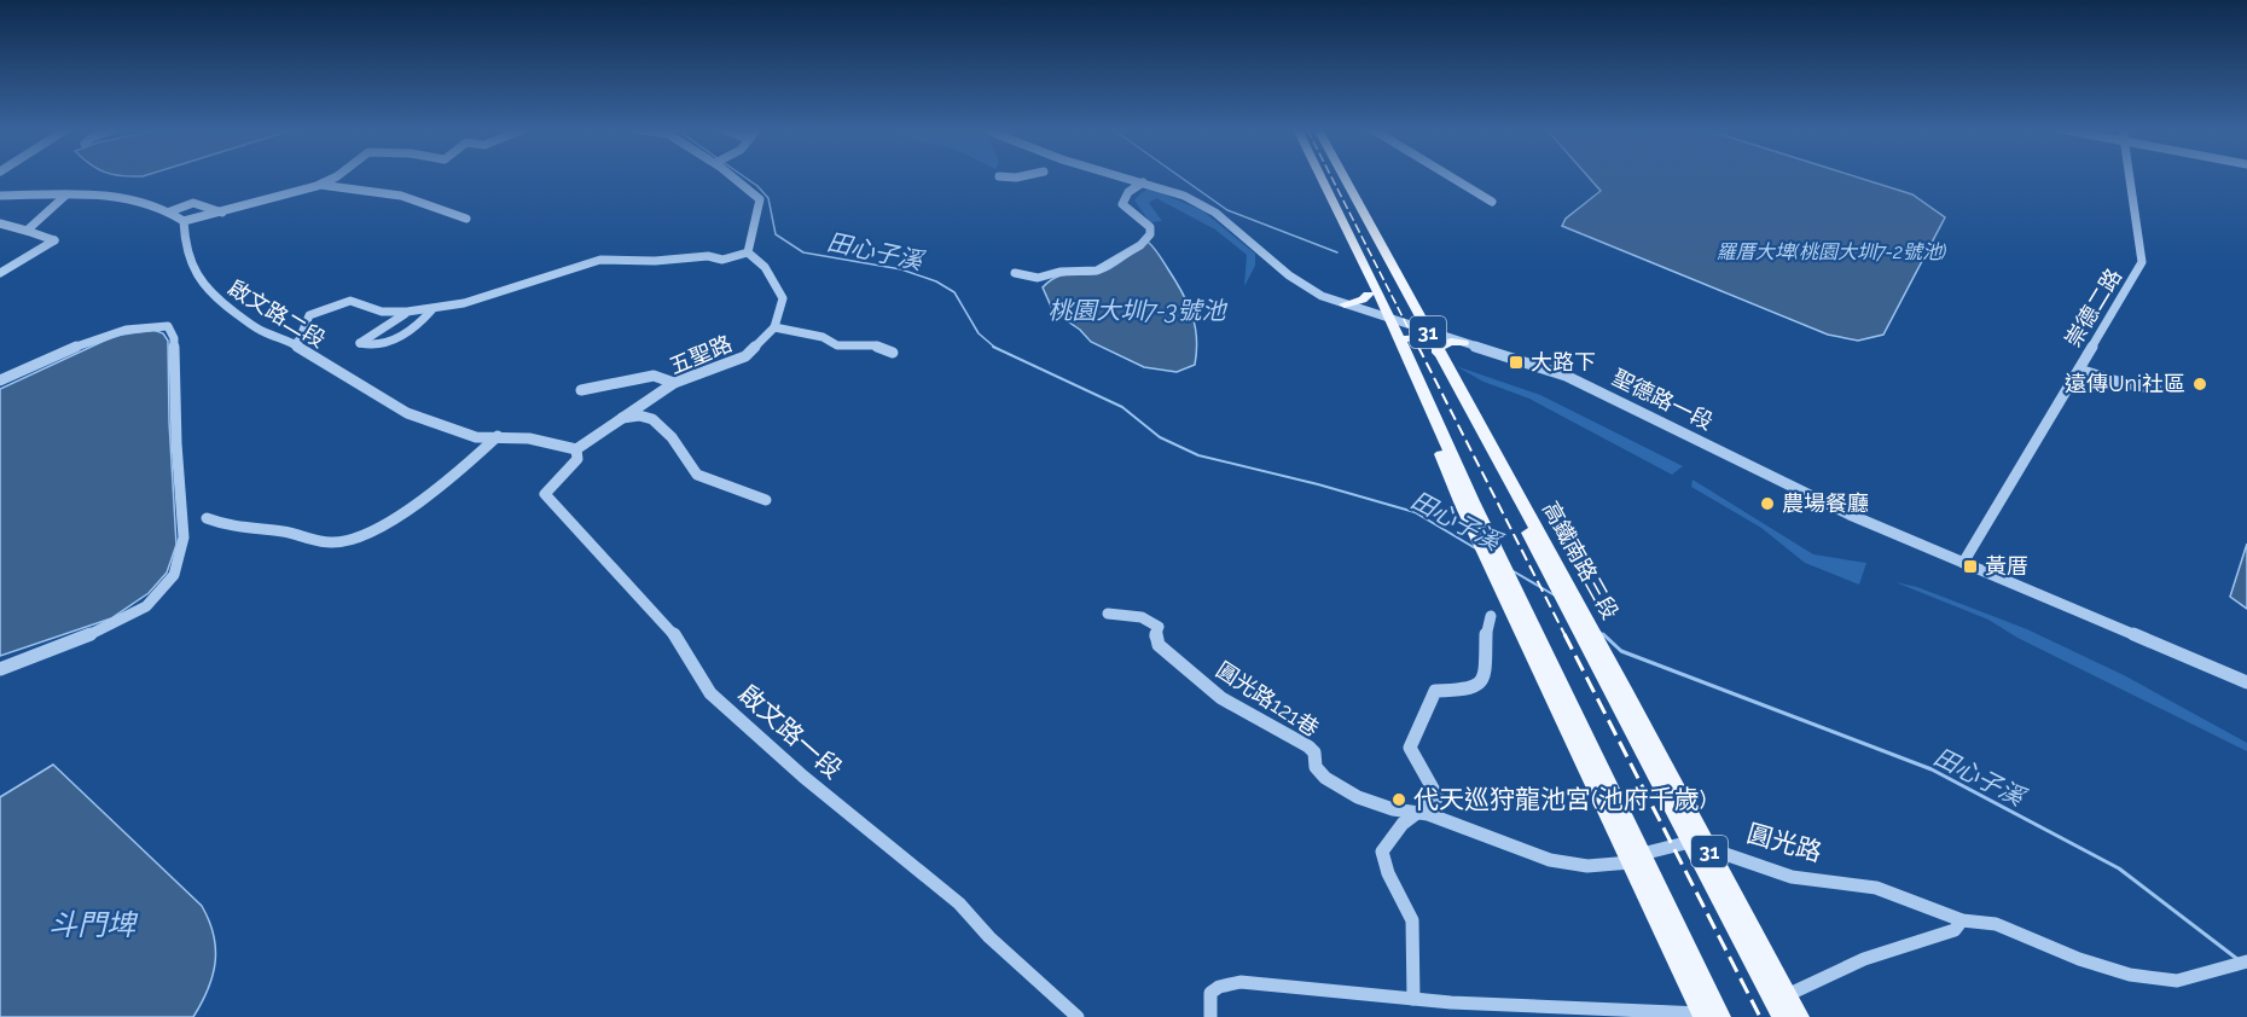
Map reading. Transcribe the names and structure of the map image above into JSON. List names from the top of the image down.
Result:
{
  "streets": {
    "main road": ["31", "高鐵南路三段"],
    "street": [
      "崇德二路",
      "啟文路二段",
      "五聖路",
      "聖德路一段",
      "圓光路121巷",
      "啟文路一段",
      "圓光路"
    ]
  },
  "crossings": [
    ["崇德二路", "聖德路一段"],
    ["啟文路二段", "五聖路"],
    ["啟文路二段", "啟文路一段"],
    ["31", "聖德路一段"],
    ["五聖路", "啟文路一段"],
    ["聖德路一段", "高鐵南路三段"],
    ["高鐵南路三段", "圓光路"]
  ],
  "water": [
    "田心子溪",
    "羅厝大埤(桃園大圳7-2號池)",
    "桃園大圳7-3號池",
    "斗門埤"
  ],
  "places": {
    "transit": ["大路下", "黃厝"],
    "other": ["遠傳Uni社區", "農場餐廳", "代天巡狩龍池宮(池府千歲)"]
  }
}
